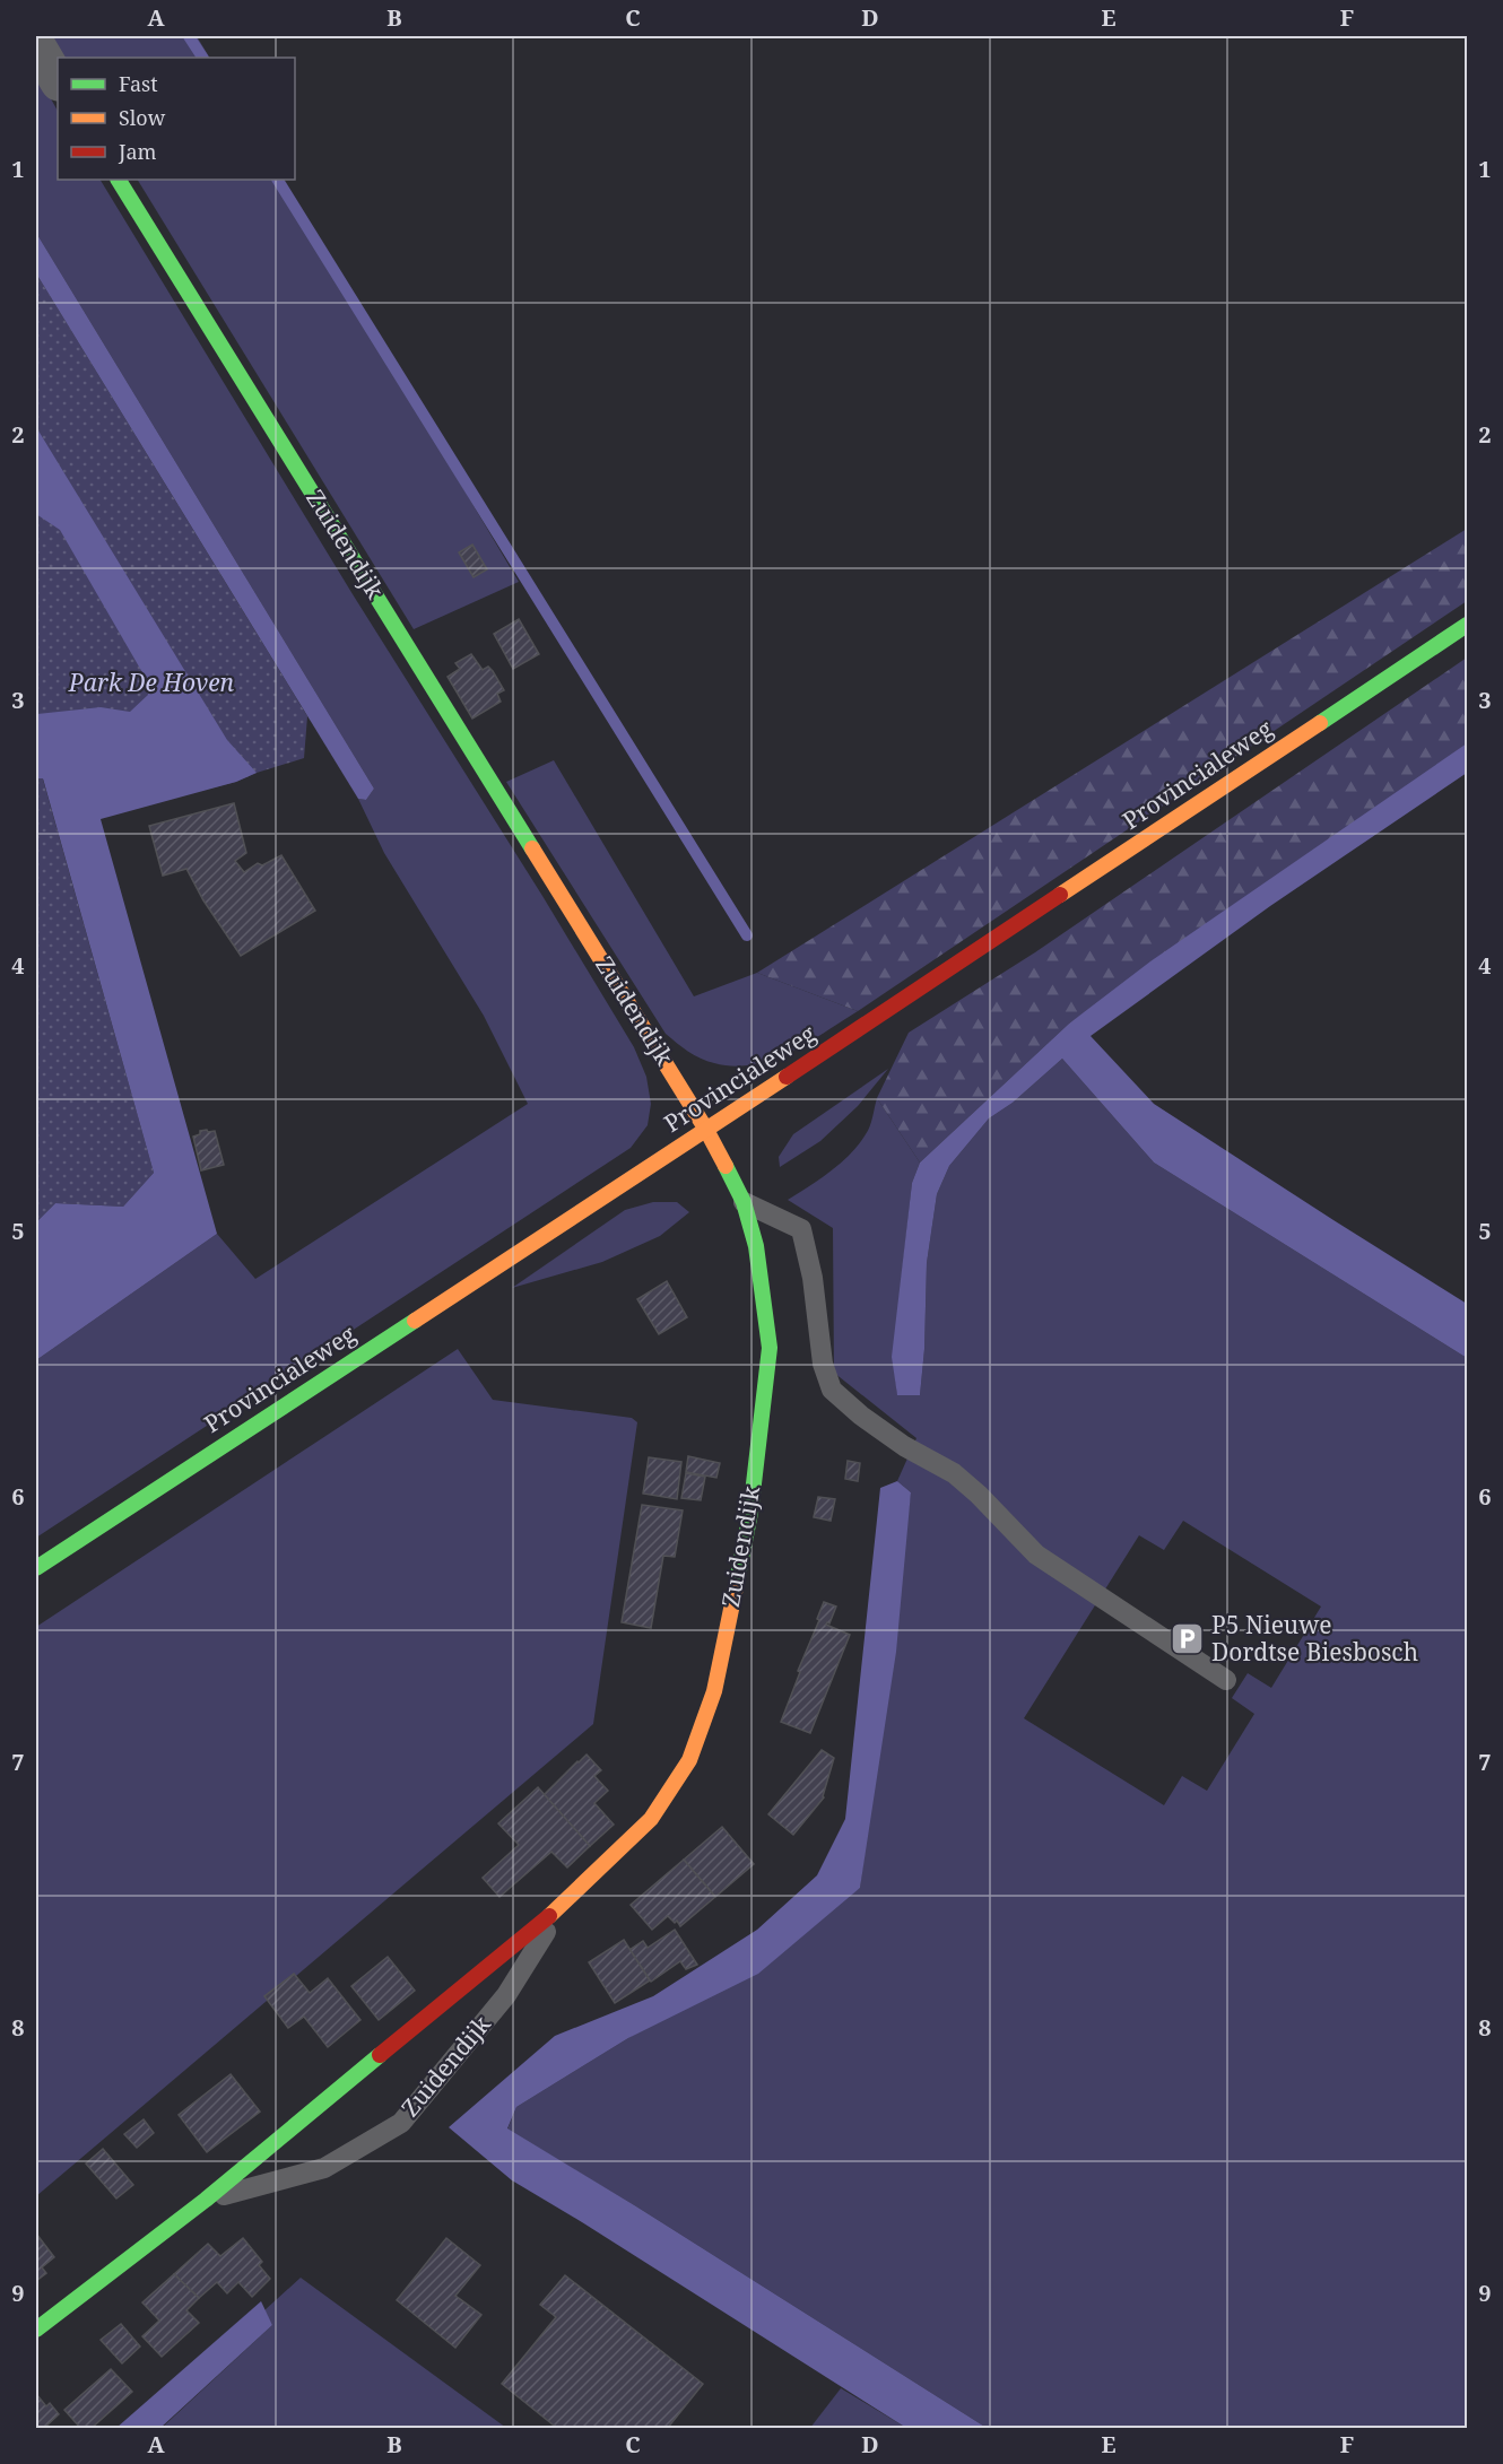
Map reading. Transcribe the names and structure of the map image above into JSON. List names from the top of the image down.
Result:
{
  "streets": {
    "street": ["Zuidendijk", "Provincialeweg"]
  },
  "crossings": [
    ["Zuidendijk", "Provincialeweg"]
  ],
  "parks": ["Park De Hoven"],
  "places": {
    "parking": ["P5 Nieuwe Dordtse Biesbosch"]
  },
  "legend": ["Fast", "Slow", "Jam"],
  "grid": {
    "columns": [
      "A",
      "B",
      "C",
      "D",
      "E",
      "F"
    ],
    "rows": [
      "1",
      "2",
      "3",
      "4",
      "5",
      "6",
      "7",
      "8",
      "9"
    ]
  }
}
